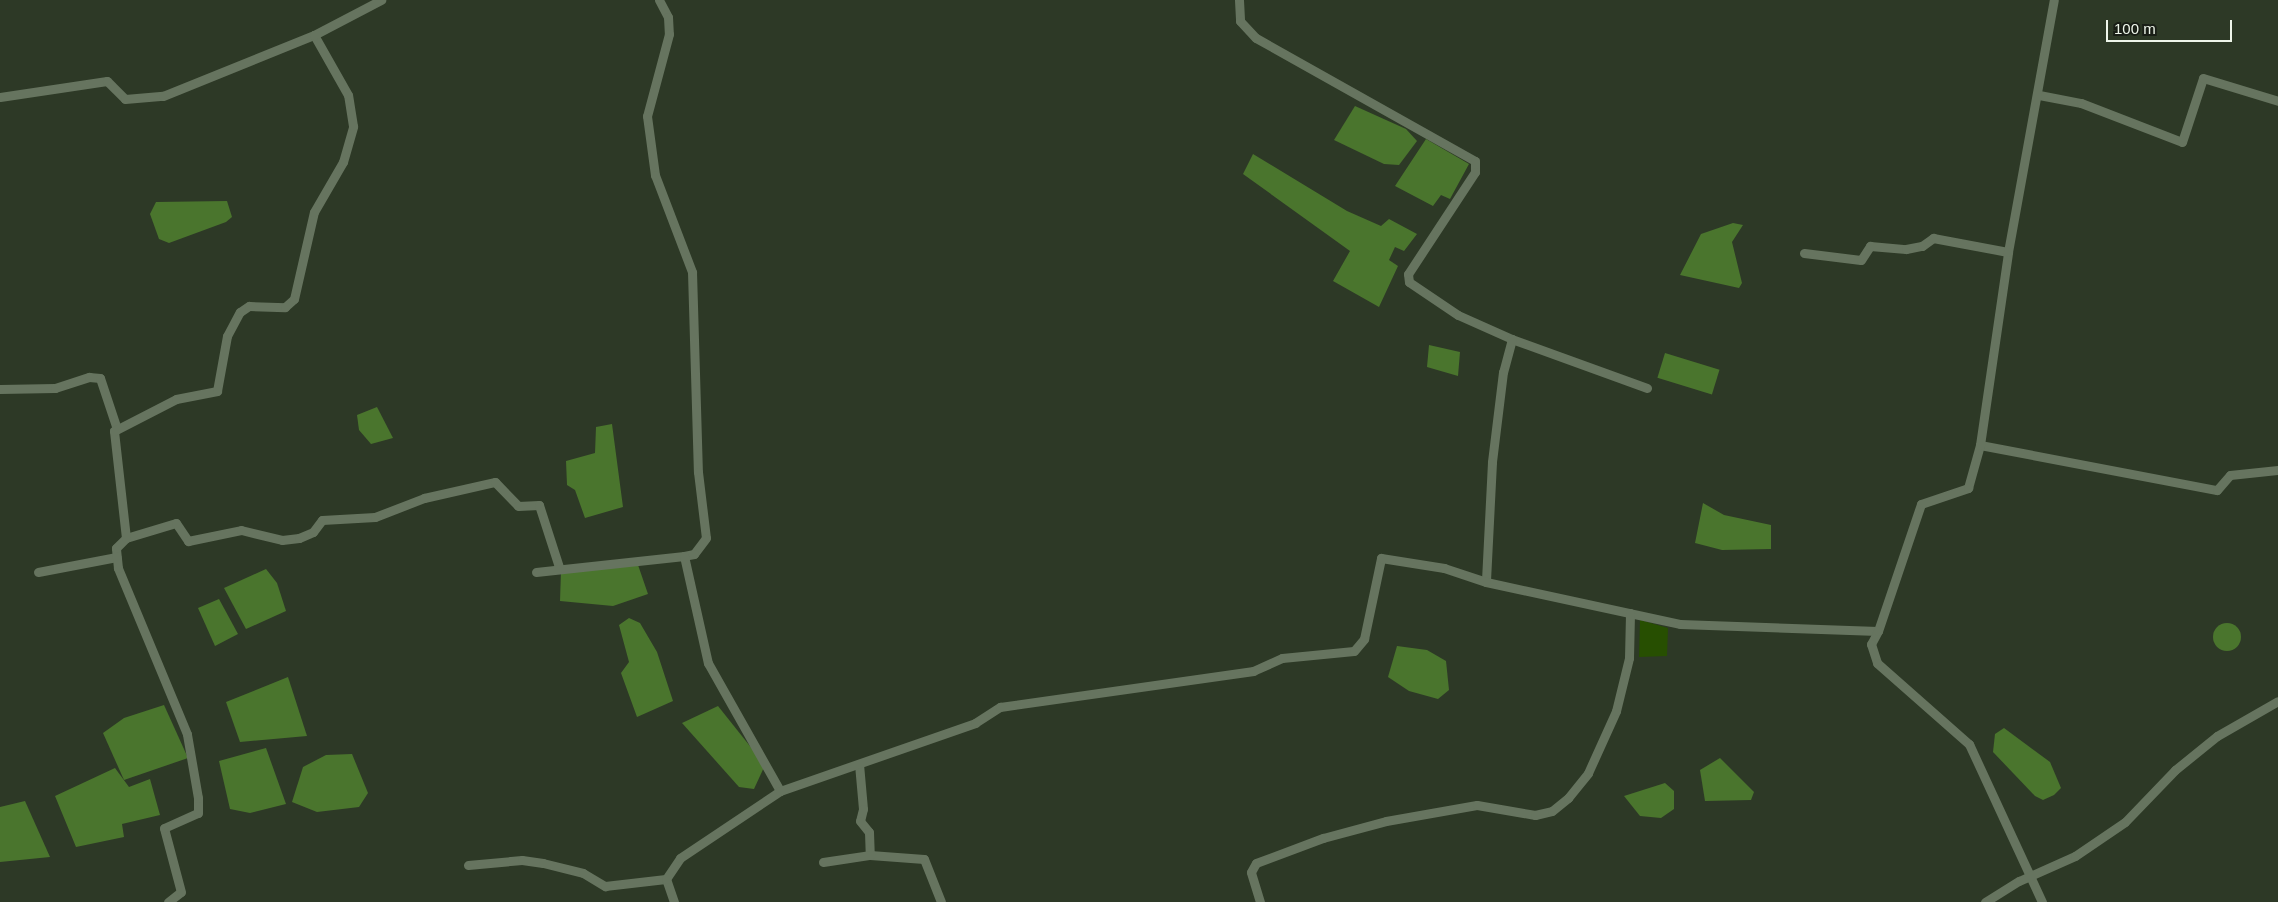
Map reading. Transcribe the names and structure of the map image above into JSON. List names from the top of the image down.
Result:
{
  "scale_bar": "100 m"
}
